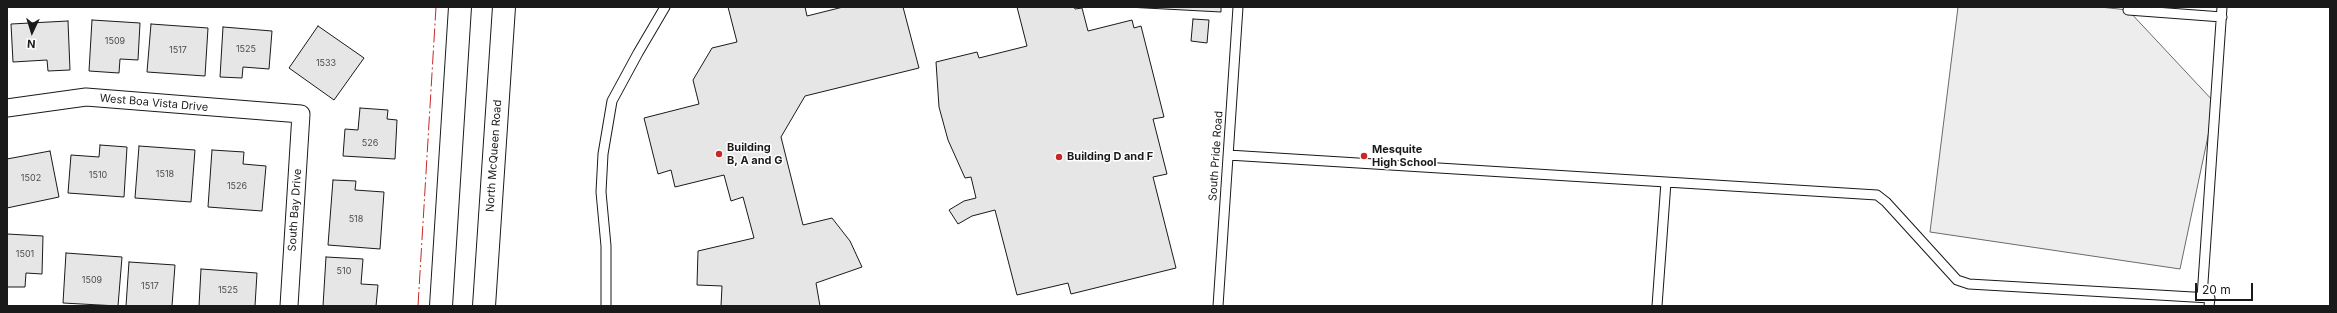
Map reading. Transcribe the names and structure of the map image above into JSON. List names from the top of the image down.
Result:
{
  "streets": {
    "main road": ["North McQueen Road"],
    "street": ["West Boa Vista Drive", "South Bay Drive"],
    "lane": ["South Pride Road"]
  },
  "crossings": [
    ["West Boa Vista Drive", "South Bay Drive"]
  ],
  "places": ["Building B, A and G", "Mesquite High School", "Building D and F"],
  "house_numbers": [
    "1509",
    "1525",
    "1517",
    "1533",
    "526",
    "1518",
    "1510",
    "1502",
    "1526",
    "518",
    "1501",
    "510",
    "1509",
    "1517",
    "1525"
  ],
  "scale_bar": "20 m",
  "north": "bottom"
}
